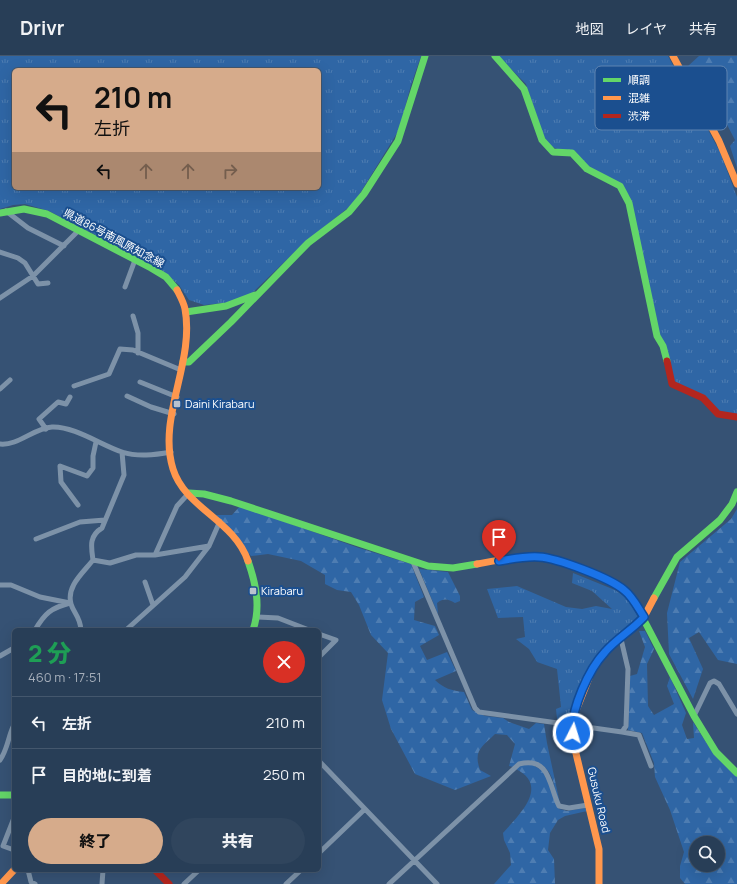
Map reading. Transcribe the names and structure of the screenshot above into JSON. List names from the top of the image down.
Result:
{
  "streets": {
    "street": ["県道86号南風原知念線", "Gusuku Road"]
  },
  "places": {
    "transit": ["Daini Kirabaru", "Kirabaru"]
  },
  "legend": ["順調", "混雑", "渋滞"],
  "page": {
    "header": "Drivr",
    "nav": ["地図", "レイヤ", "共有"],
    "turn": ["210 m", "左折"],
    "heading": ["2 分", "460 m · 17:51"],
    "list": [
      {
        "name": "左折",
        "value": "210 m"
      },
      {
        "name": "目的地に到着",
        "value": "250 m"
      }
    ],
    "buttons": ["終了", "共有"]
  }
}
